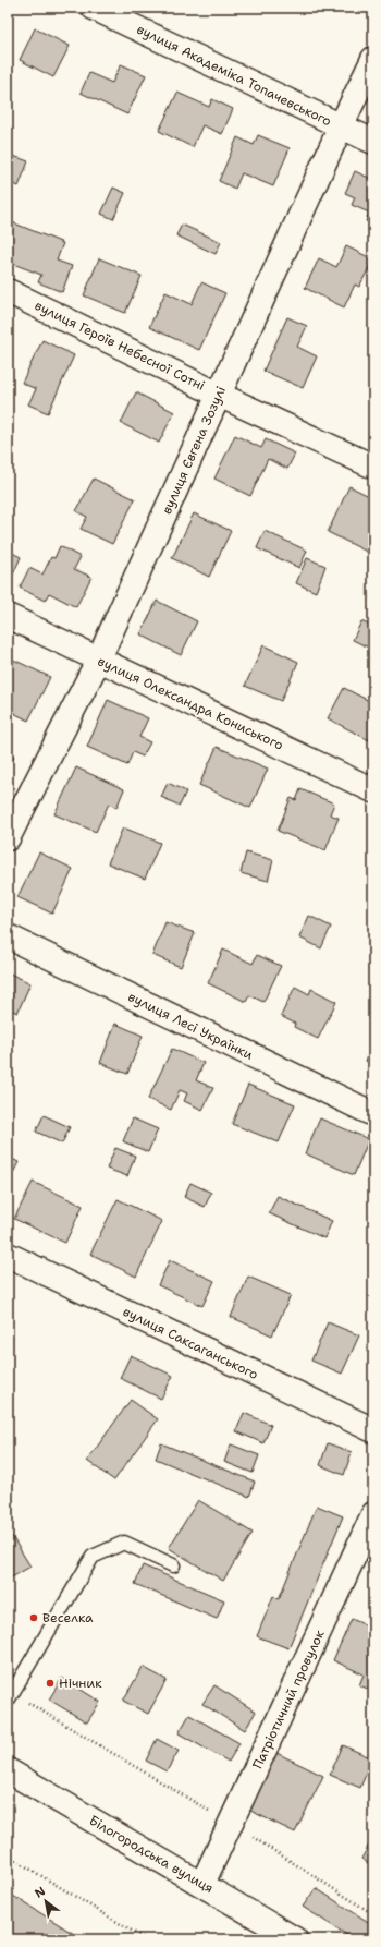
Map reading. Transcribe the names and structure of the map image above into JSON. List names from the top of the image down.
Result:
{
  "streets": {
    "street": [
      "вулиця Академіка Топачевського",
      "вулиця Героїв Небесної Сотні",
      "вулиця Євгена Зозулі",
      "вулиця Олександра Кониського",
      "вулиця Лесі Українки",
      "вулиця Саксаганського",
      "Патріотичний провулок",
      "Білогородська вулиця"
    ]
  },
  "crossings": [
    ["вулиця Академіка Топачевського", "вулиця Євгена Зозулі"],
    ["вулиця Героїв Небесної Сотні", "вулиця Євгена Зозулі"],
    ["вулиця Євгена Зозулі", "вулиця Олександра Кониського"],
    ["Патріотичний провулок", "Білогородська вулиця"]
  ],
  "places": ["Веселка", "Нічник"],
  "north": "top left"
}
